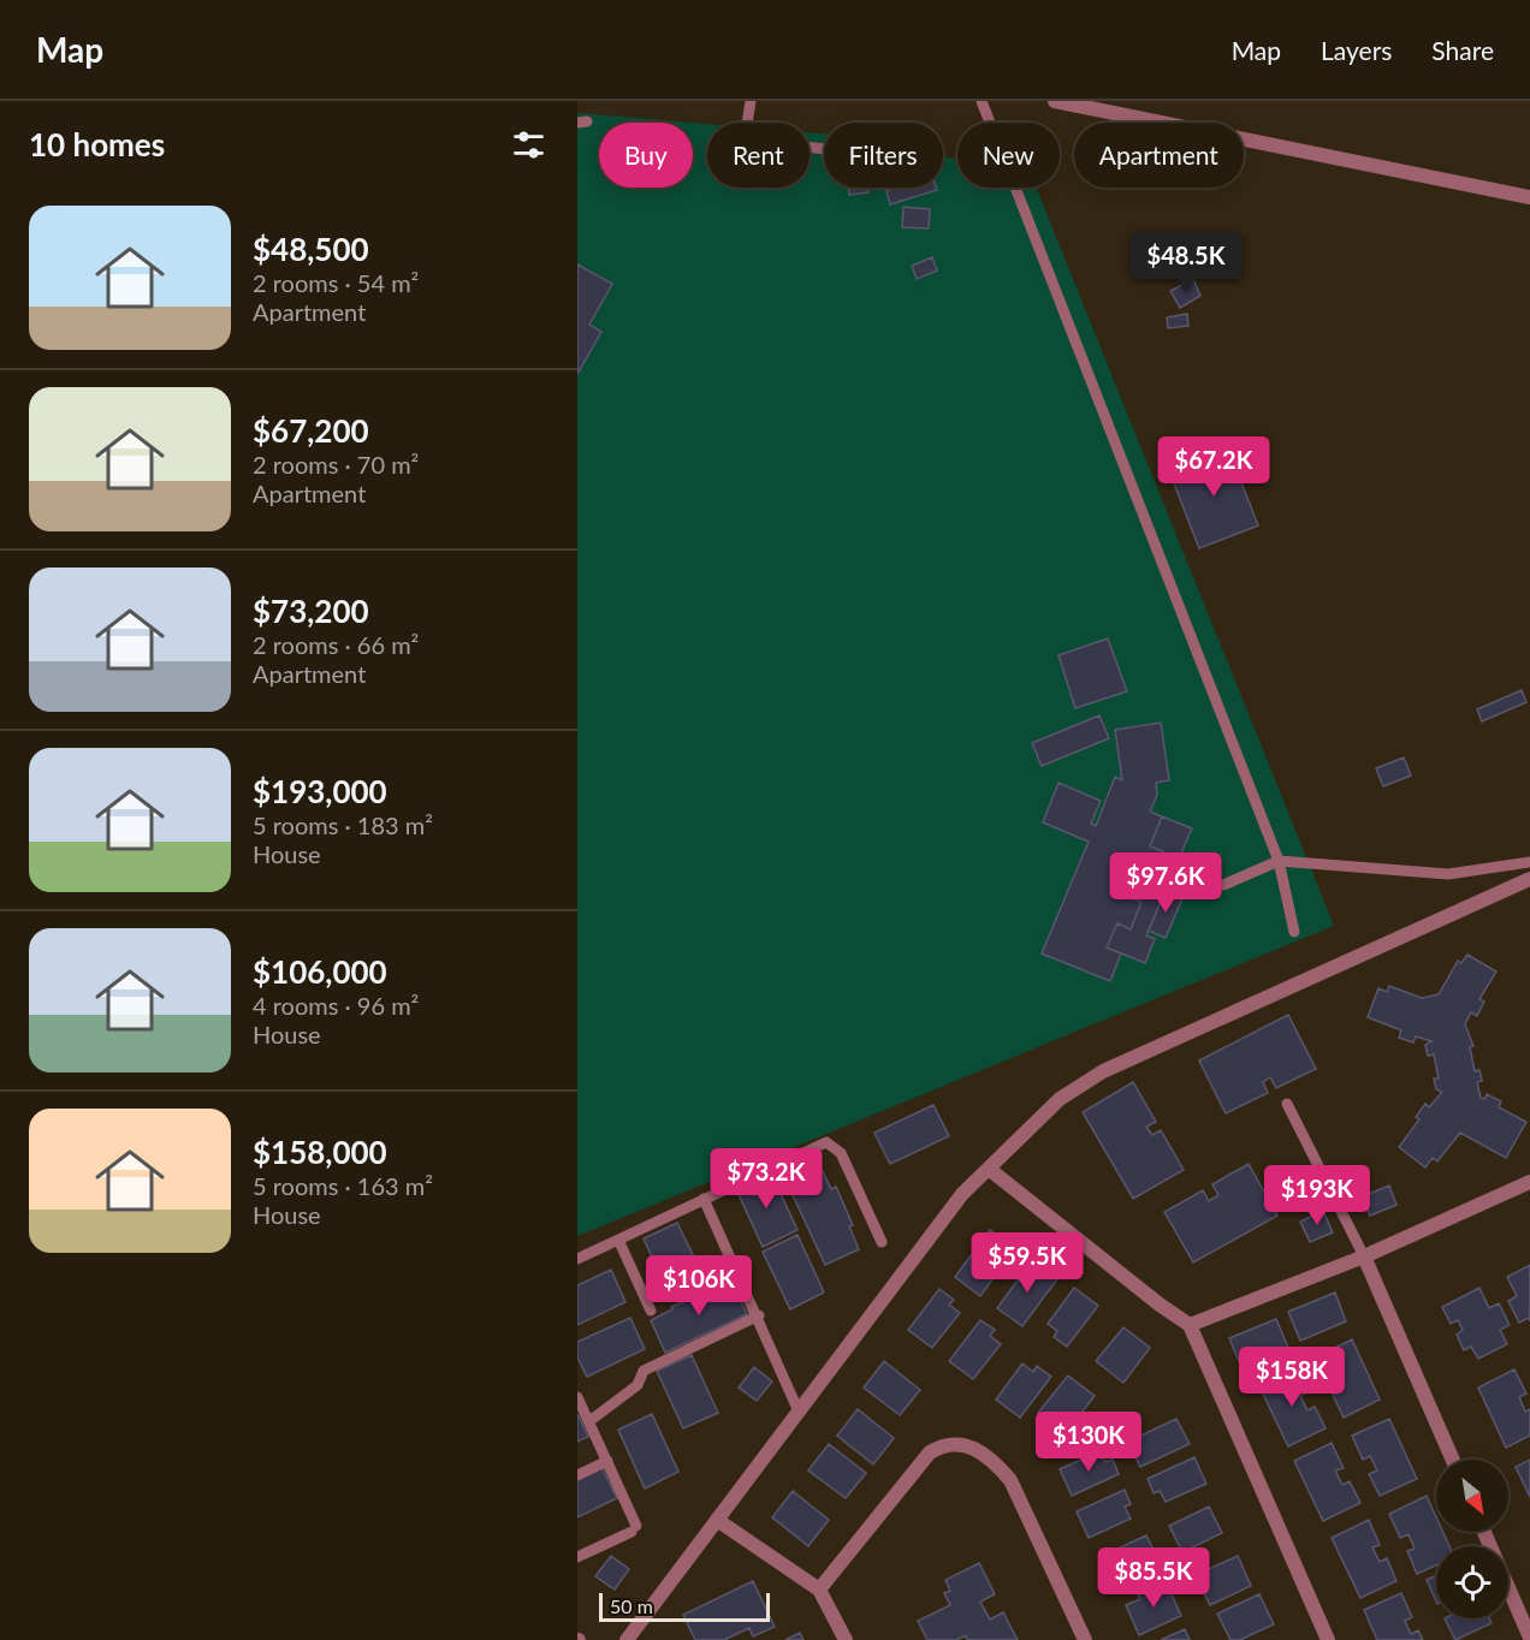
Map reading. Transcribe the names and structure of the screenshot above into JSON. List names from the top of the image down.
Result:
{
  "scale_bar": "50 m",
  "north": "bottom right",
  "page": {
    "header": "Map",
    "nav": ["Map", "Layers", "Share"],
    "heading": "10 homes",
    "chip": [
      "Buy",
      "Rent",
      "Filters",
      "New",
      "Apartment"
    ],
    "list": [
      {
        "name": "$48,500",
        "note": "2 rooms · 54 m² · Apartment"
      },
      {
        "name": "$67,200",
        "note": "2 rooms · 70 m² · Apartment"
      },
      {
        "name": "$73,200",
        "note": "2 rooms · 66 m² · Apartment"
      },
      {
        "name": "$193,000",
        "note": "5 rooms · 183 m² · House"
      },
      {
        "name": "$106,000",
        "note": "4 rooms · 96 m² · House"
      },
      {
        "name": "$158,000",
        "note": "5 rooms · 163 m² · House"
      }
    ],
    "price": [
      "$48.5K",
      "$67.2K",
      "$97.6K",
      "$73.2K",
      "$193K",
      "$59.5K",
      "$106K",
      "$158K",
      "$130K",
      "$85.5K"
    ],
    "scale": "50 m"
  }
}
